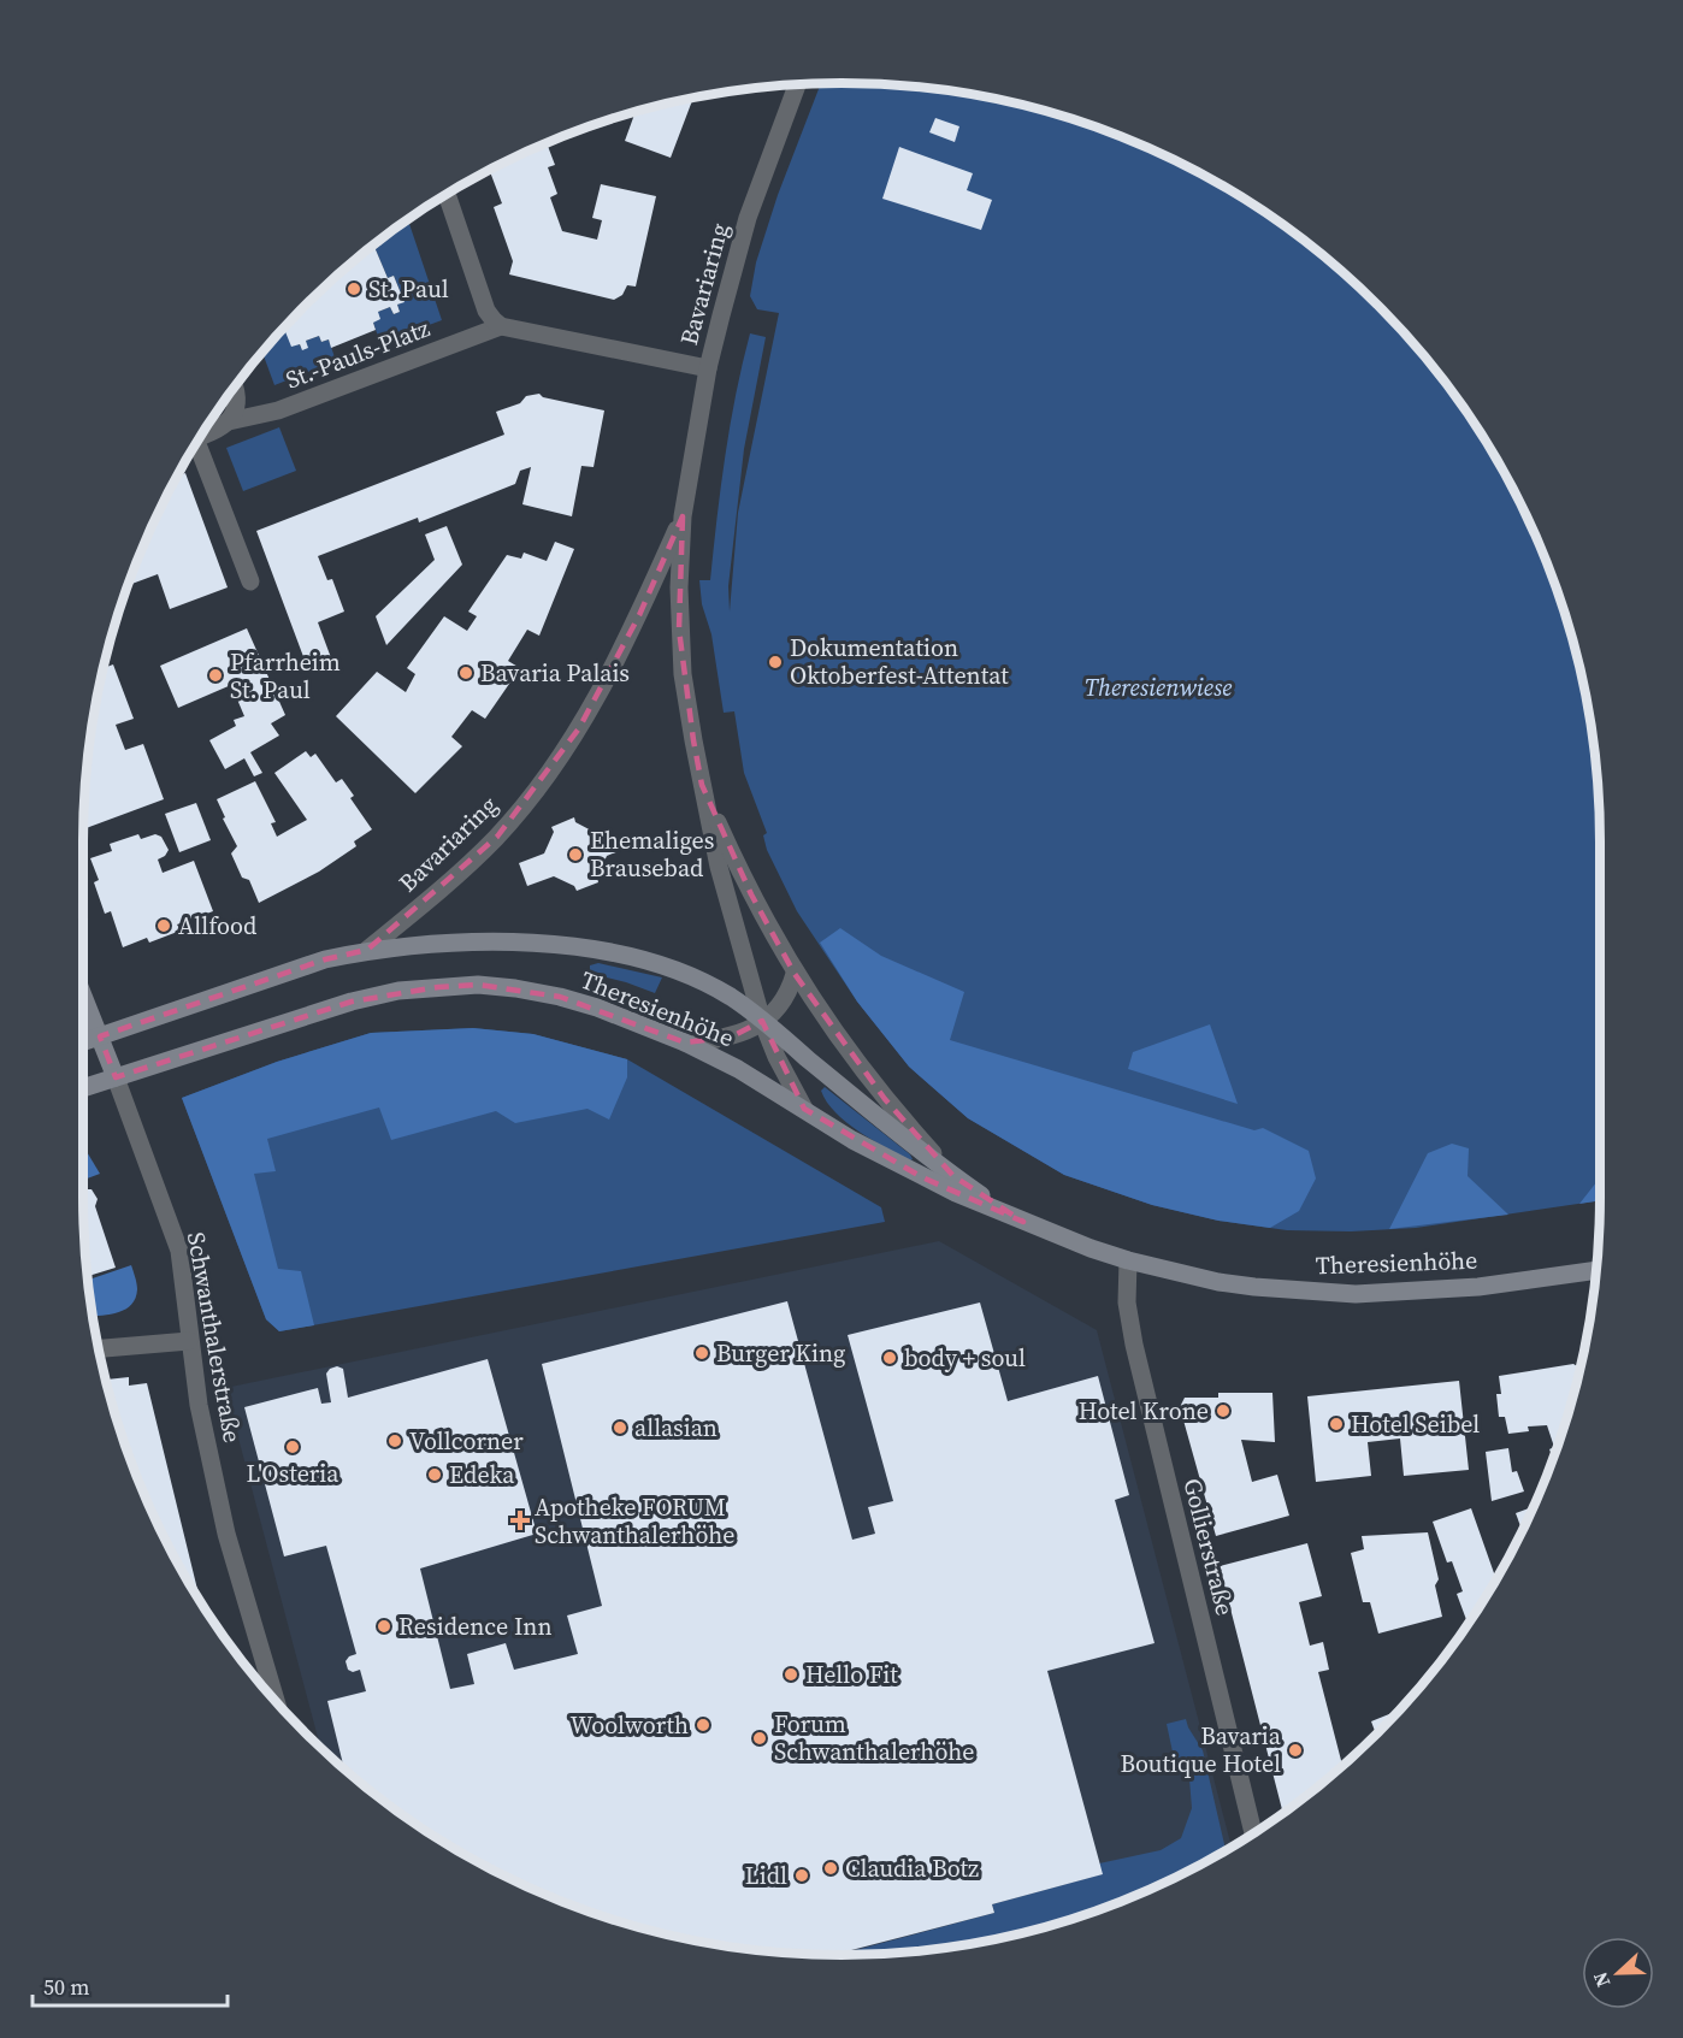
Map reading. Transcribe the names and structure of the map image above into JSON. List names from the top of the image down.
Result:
{
  "streets": {
    "main road": ["Bavariaring", "Theresienhöhe", "Schwanthalerstraße"],
    "street": ["St.-Pauls-Platz", "Gollierstraße"]
  },
  "crossings": [
    ["Bavariaring", "Theresienhöhe"],
    ["Bavariaring", "Schwanthalerstraße"],
    ["Theresienhöhe", "Schwanthalerstraße"],
    ["Theresienhöhe", "Gollierstraße"]
  ],
  "parks": ["Theresienwiese"],
  "places": {
    "other": [
      "St. Paul",
      "Dokumentation Oktoberfest-Attentat",
      "Bavaria Palais",
      "Pfarrheim St. Paul",
      "Ehemaliges Brausebad",
      "Allfood",
      "Burger King",
      "body + soul",
      "Hotel Krone",
      "Hotel Seibel",
      "allasian",
      "Vollcorner",
      "L'Osteria",
      "Edeka",
      "Residence Inn",
      "Hello Fit",
      "Woolworth",
      "Forum Schwanthalerhöhe",
      "Bavaria Boutique Hotel",
      "Claudia Botz",
      "Lidl"
    ],
    "health": ["Apotheke FORUM Schwanthalerhöhe"]
  },
  "scale_bar": "50 m",
  "north": "left"
}
